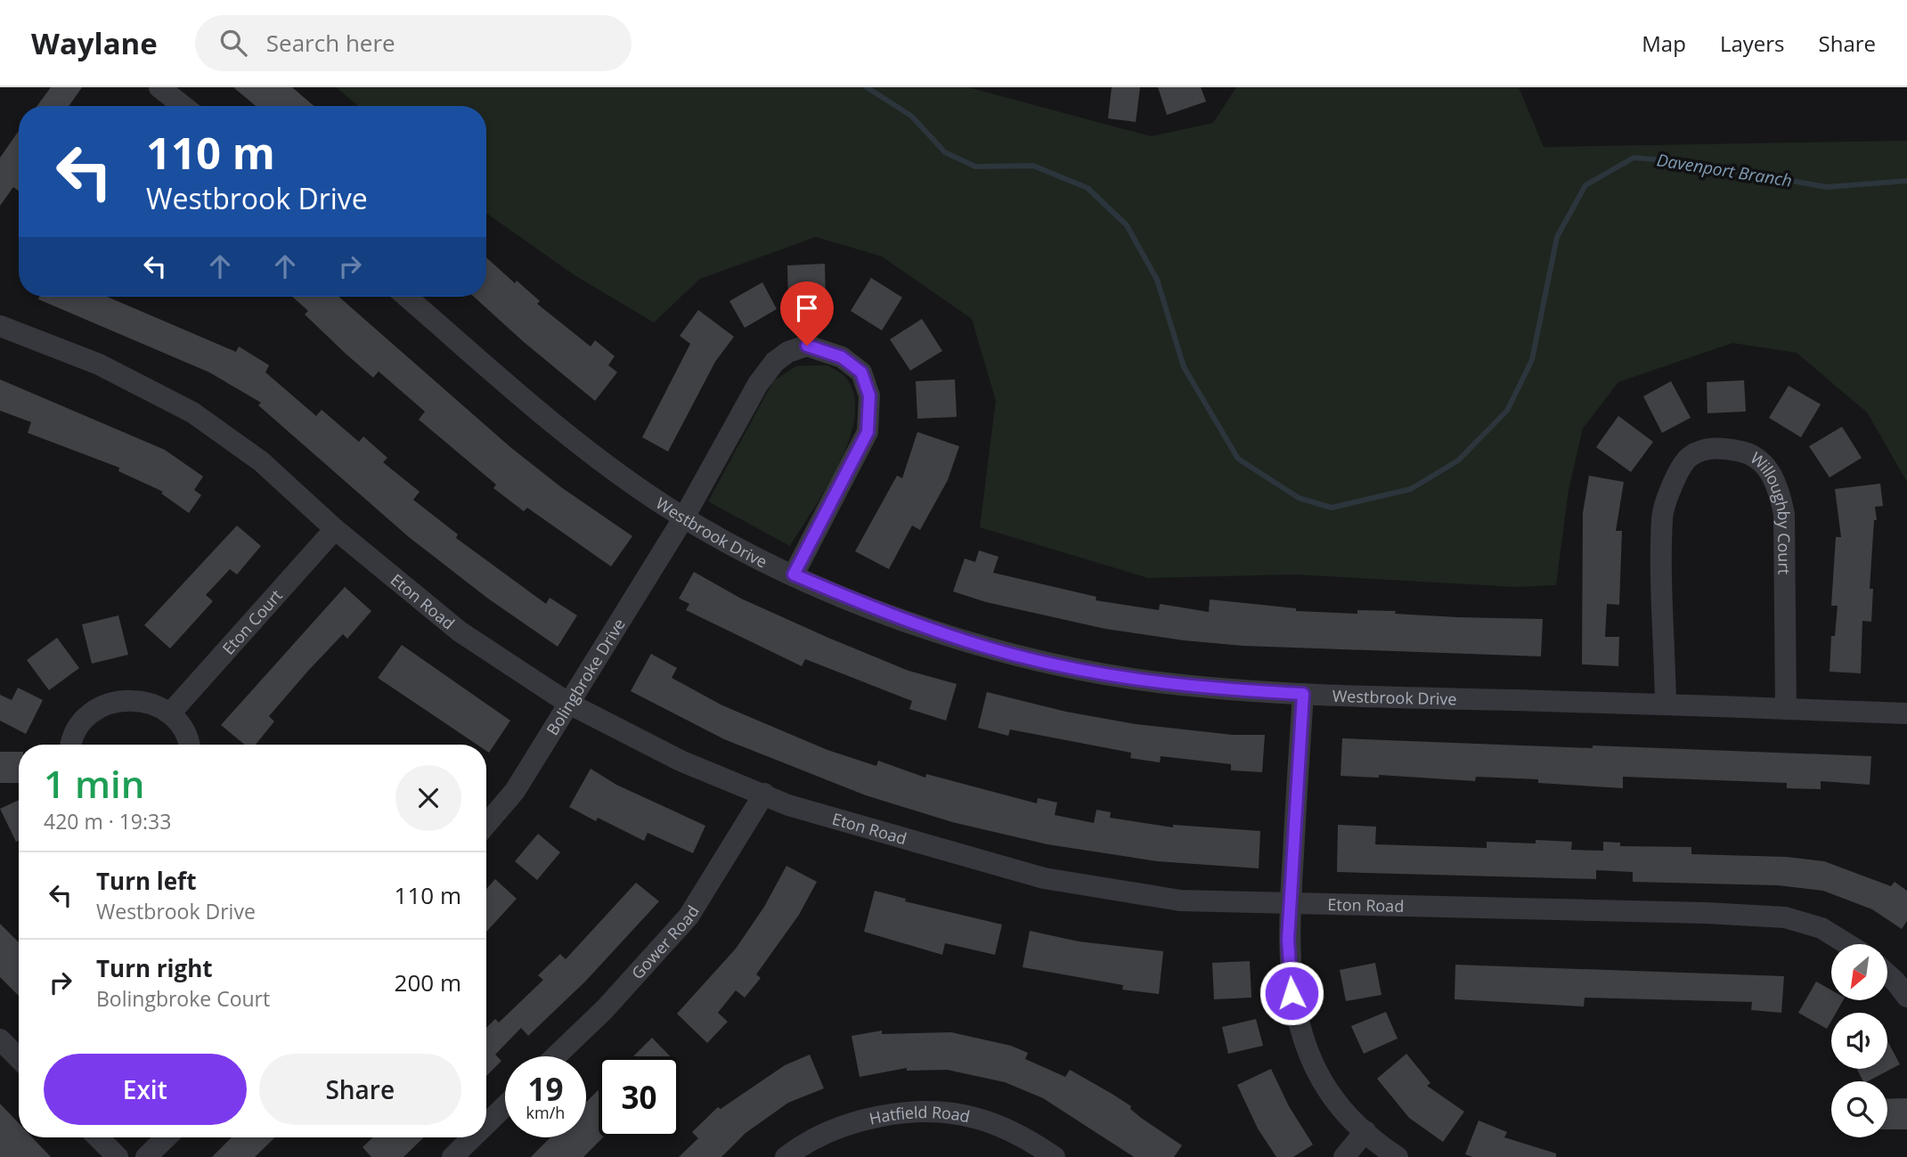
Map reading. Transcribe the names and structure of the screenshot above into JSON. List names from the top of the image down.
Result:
{
  "streets": {
    "street": [
      "Willoughby Court",
      "Westbrook Drive",
      "Eton Road",
      "Eton Court",
      "Bolingbroke Drive",
      "Gower Road",
      "Hatfield Road"
    ]
  },
  "crossings": [
    ["Willoughby Court", "Westbrook Drive"],
    ["Westbrook Drive", "Bolingbroke Drive"],
    ["Eton Road", "Eton Court"],
    ["Eton Road", "Bolingbroke Drive"],
    ["Eton Road", "Gower Road"]
  ],
  "water": ["Davenport Branch"],
  "north": "bottom left",
  "page": {
    "header": "Waylane",
    "search": "Search here",
    "nav": ["Map", "Layers", "Share"],
    "turn": ["110 m", "Westbrook Drive"],
    "heading": ["1 min", "420 m · 19:33"],
    "list": [
      {
        "name": "Turn left",
        "note": "Westbrook Drive",
        "value": "110 m"
      },
      {
        "name": "Turn right",
        "note": "Bolingbroke Court",
        "value": "200 m"
      }
    ],
    "buttons": ["Exit", "Share"],
    "speed": "19 km/h",
    "limit": "30"
  }
}
